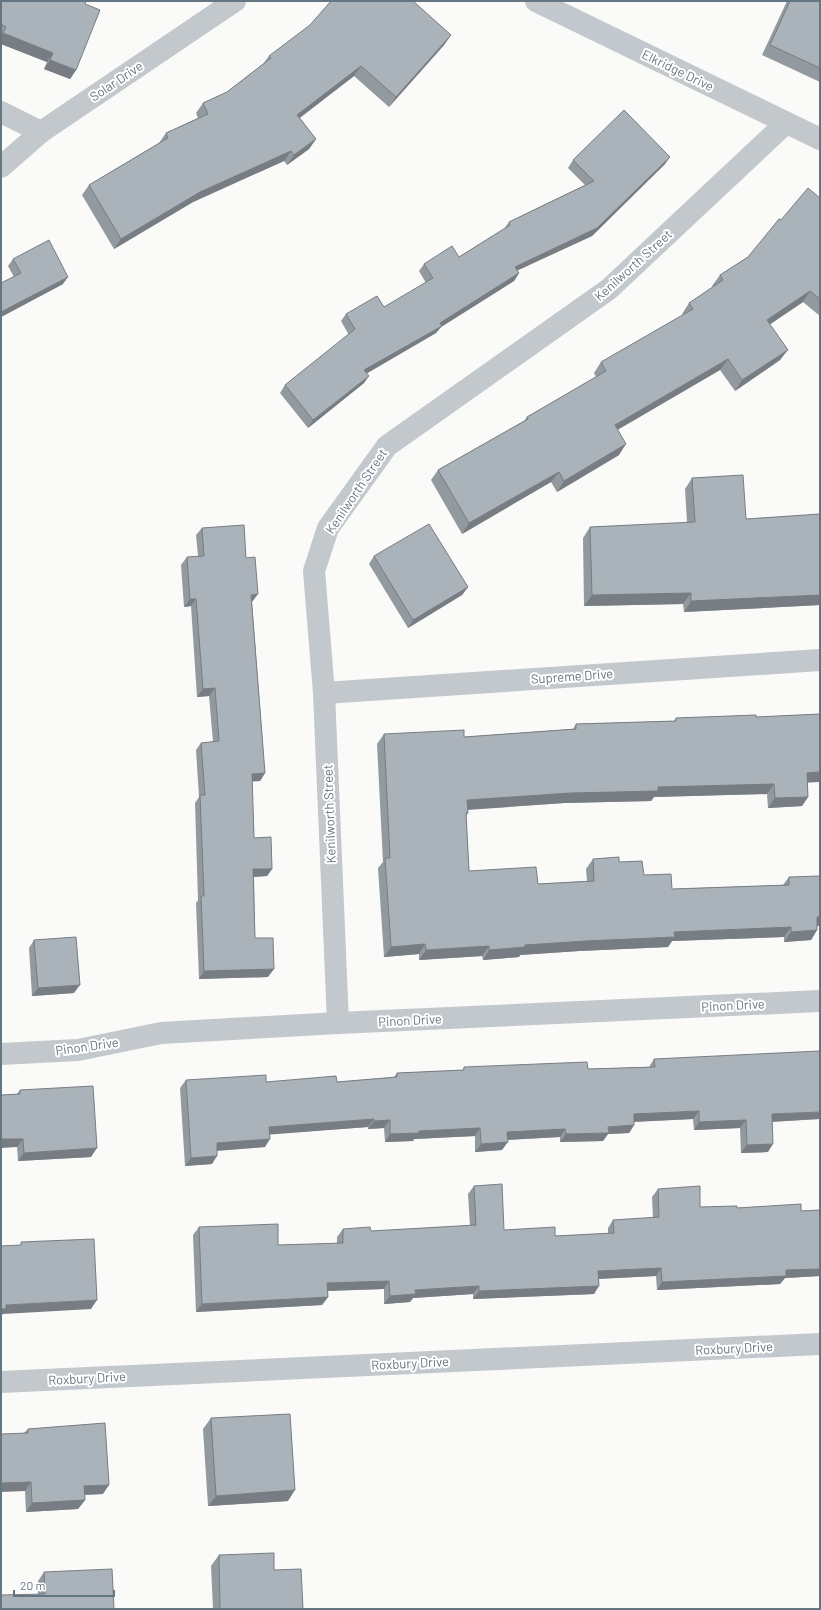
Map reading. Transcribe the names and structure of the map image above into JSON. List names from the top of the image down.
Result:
{
  "streets": {
    "street": [
      "Elkridge Drive",
      "Solar Drive",
      "Kenilworth Street",
      "Supreme Drive",
      "Pinon Drive",
      "Roxbury Drive"
    ]
  },
  "crossings": [
    ["Elkridge Drive", "Kenilworth Street"],
    ["Kenilworth Street", "Supreme Drive"],
    ["Kenilworth Street", "Pinon Drive"]
  ],
  "scale_bar": "20 m"
}
